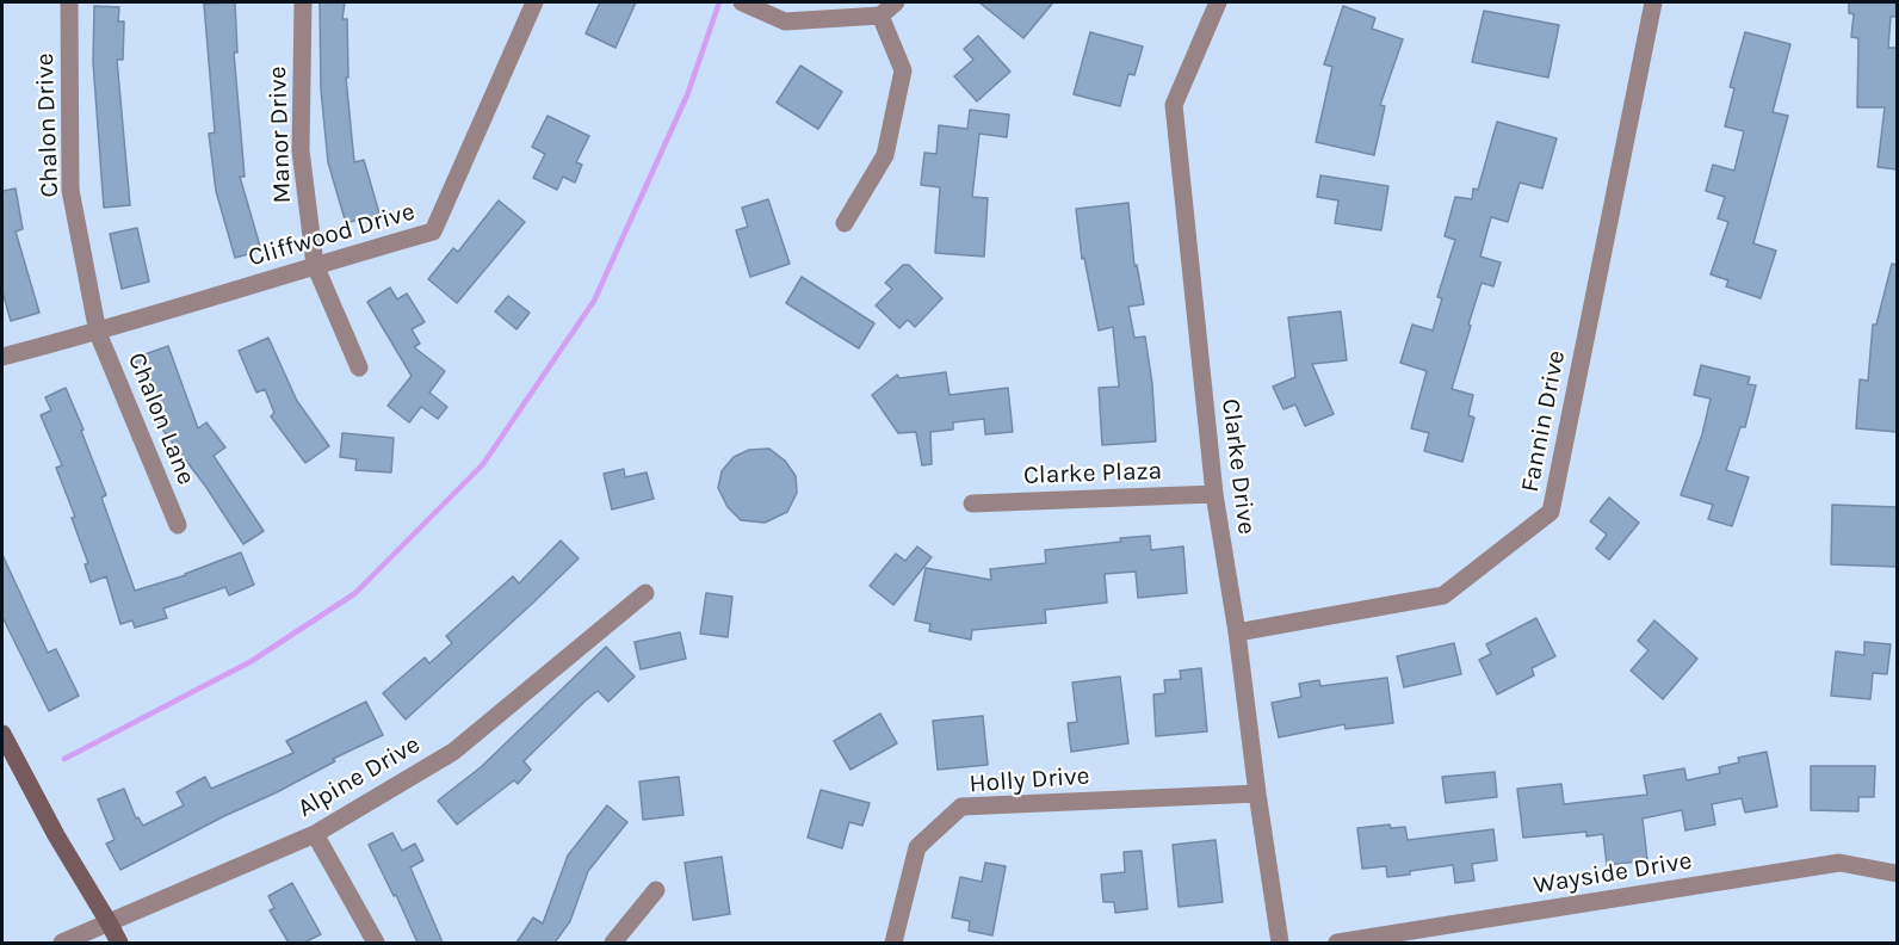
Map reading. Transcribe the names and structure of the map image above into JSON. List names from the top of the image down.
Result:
{
  "streets": {
    "street": [
      "Chalon Drive",
      "Manor Drive",
      "Cliffwood Drive",
      "Chalon Lane",
      "Fannin Drive",
      "Clarke Drive",
      "Clarke Plaza",
      "Alpine Drive",
      "Holly Drive",
      "Wayside Drive"
    ]
  },
  "crossings": [
    ["Chalon Drive", "Cliffwood Drive"],
    ["Chalon Drive", "Chalon Lane"],
    ["Manor Drive", "Cliffwood Drive"],
    ["Cliffwood Drive", "Chalon Lane"],
    ["Fannin Drive", "Clarke Drive"],
    ["Clarke Drive", "Clarke Plaza"],
    ["Clarke Drive", "Holly Drive"]
  ]
}
